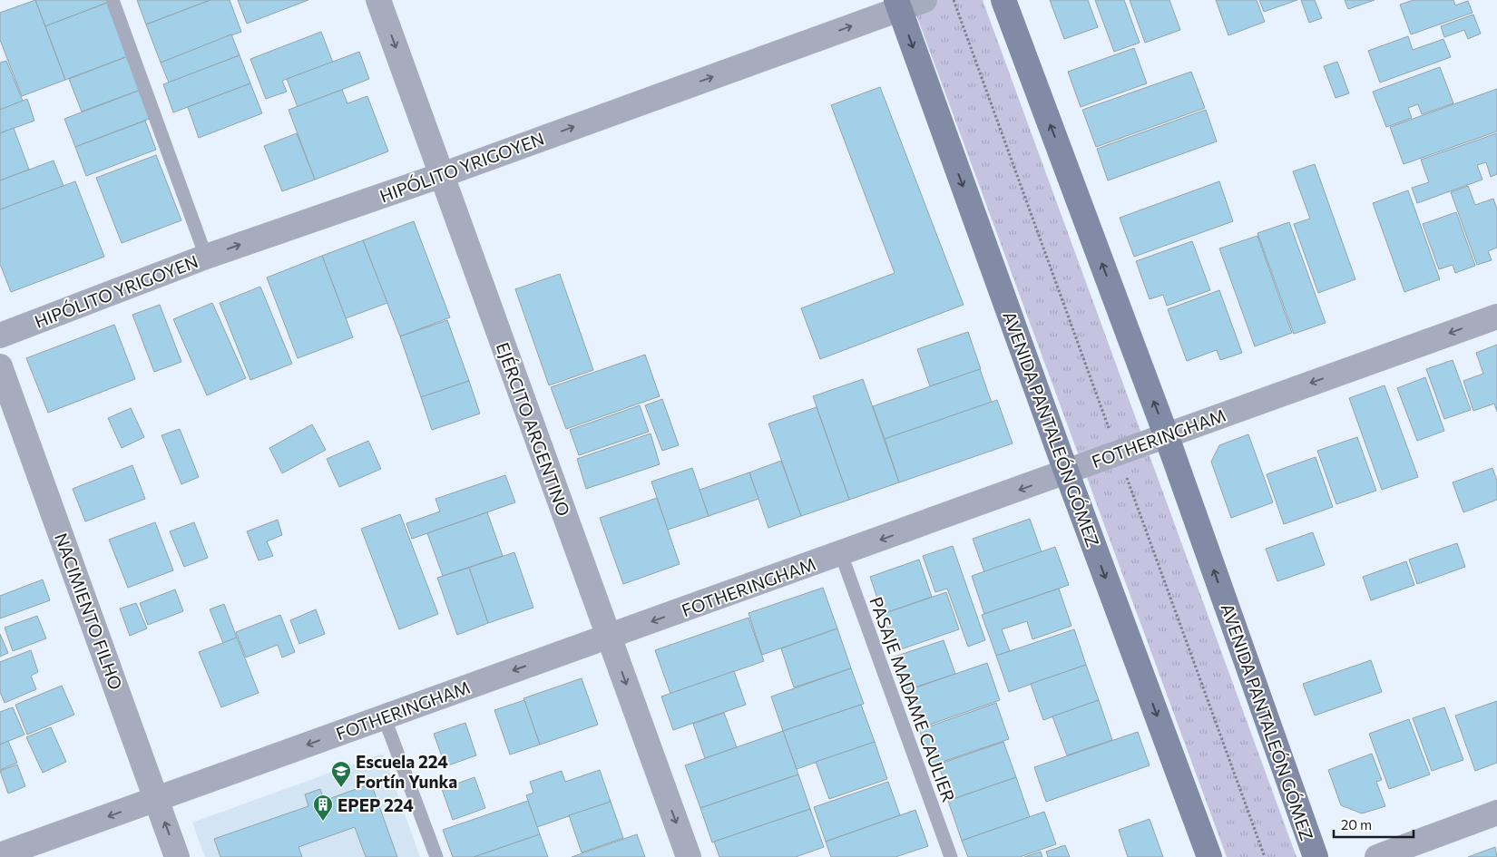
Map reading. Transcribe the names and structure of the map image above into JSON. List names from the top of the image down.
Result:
{
  "streets": {
    "main road": ["AVENIDA PANTALEÓN GÓMEZ"],
    "street": [
      "HIPÓLITO YRIGOYEN",
      "EJÉRCITO ARGENTINO",
      "FOTHERINGHAM",
      "NACIMIENTO FILHO"
    ],
    "lane": ["PASAJE MADAME CAULIER"]
  },
  "crossings": [
    ["HIPÓLITO YRIGOYEN", "EJÉRCITO ARGENTINO"],
    ["HIPÓLITO YRIGOYEN", "AVENIDA PANTALEÓN GÓMEZ"],
    ["EJÉRCITO ARGENTINO", "FOTHERINGHAM"],
    ["AVENIDA PANTALEÓN GÓMEZ", "FOTHERINGHAM"],
    ["FOTHERINGHAM", "NACIMIENTO FILHO"],
    ["FOTHERINGHAM", "PASAJE MADAME CAULIER"]
  ],
  "one_way": ["HIPÓLITO YRIGOYEN", "EJÉRCITO ARGENTINO", "FOTHERINGHAM"],
  "places": {
    "school or university": ["Escuela 224 Fortín Yunka"],
    "building": ["EPEP 224"]
  },
  "scale_bar": "20 m"
}
